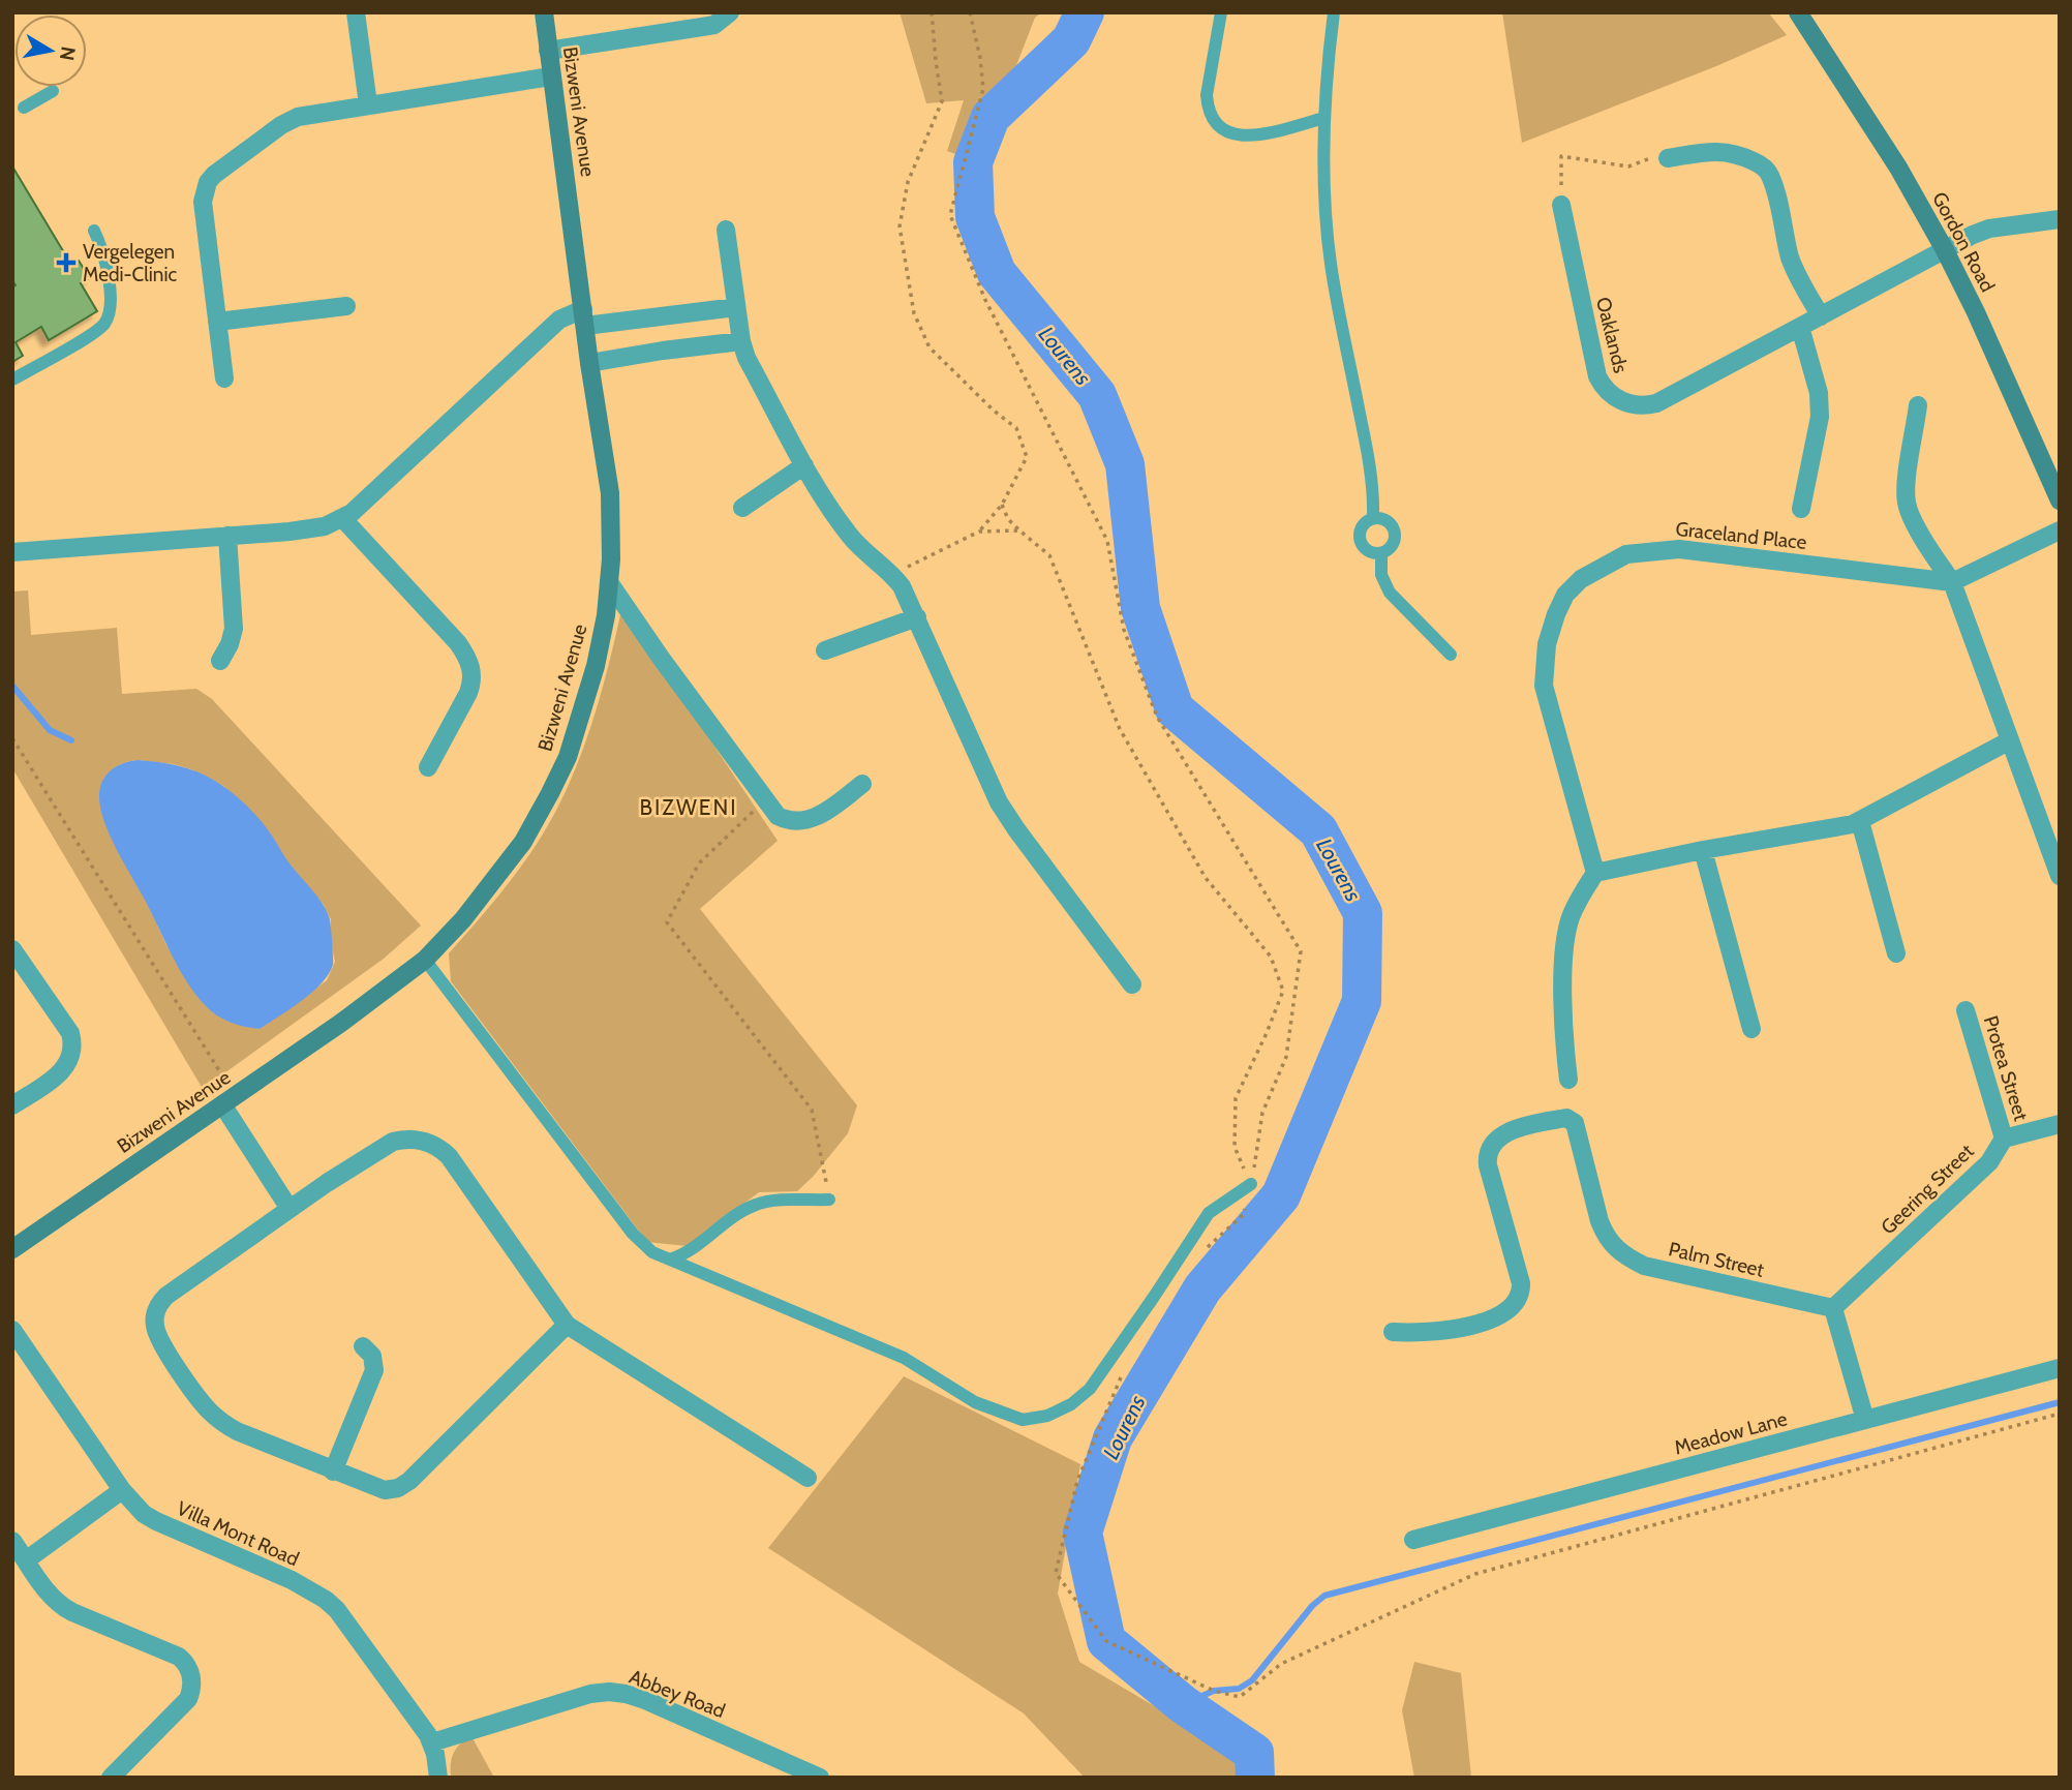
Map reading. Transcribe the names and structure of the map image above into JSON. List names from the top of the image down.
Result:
{
  "streets": {
    "street": [
      "Bizweni Avenue",
      "Gordon Road",
      "Oaklands",
      "Graceland Place",
      "Protea Street",
      "Geering Street",
      "Palm Street",
      "Meadow Lane",
      "Villa Mont Road",
      "Abbey Road"
    ]
  },
  "crossings": [
    ["Gordon Road", "Oaklands"],
    ["Protea Street", "Geering Street"],
    ["Geering Street", "Palm Street"],
    ["Villa Mont Road", "Abbey Road"]
  ],
  "districts": ["BIZWENI"],
  "water": ["Lourens"],
  "places": {
    "health": ["Vergelegen Medi-Clinic"]
  },
  "north": "right"
}
